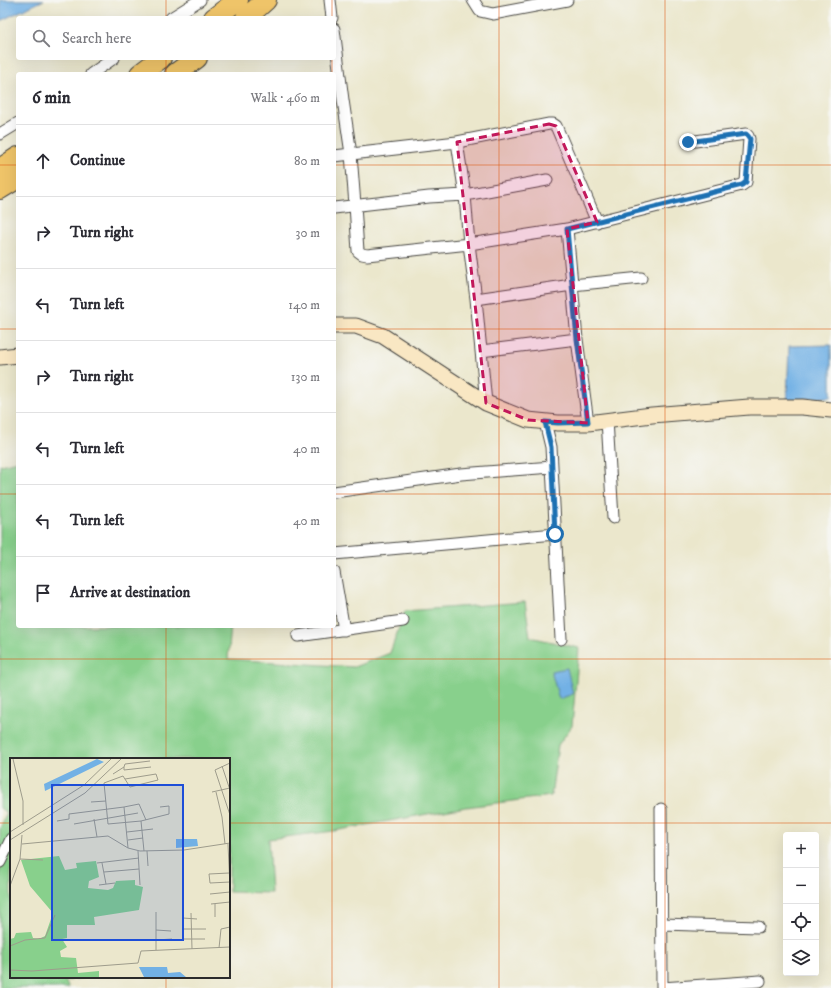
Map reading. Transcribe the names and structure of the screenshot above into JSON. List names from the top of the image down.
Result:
{
  "page": {
    "search": "Search here",
    "heading": ["6 min", "Walk · 460 m"],
    "list": [
      ["Continue", "80 m"],
      ["Turn right", "30 m"],
      ["Turn left", "140 m"],
      ["Turn right", "130 m"],
      ["Turn left", "40 m"],
      ["Turn left", "40 m"],
      "Arrive at destination"
    ],
    "map_buttons": ["+", "−"]
  }
}
